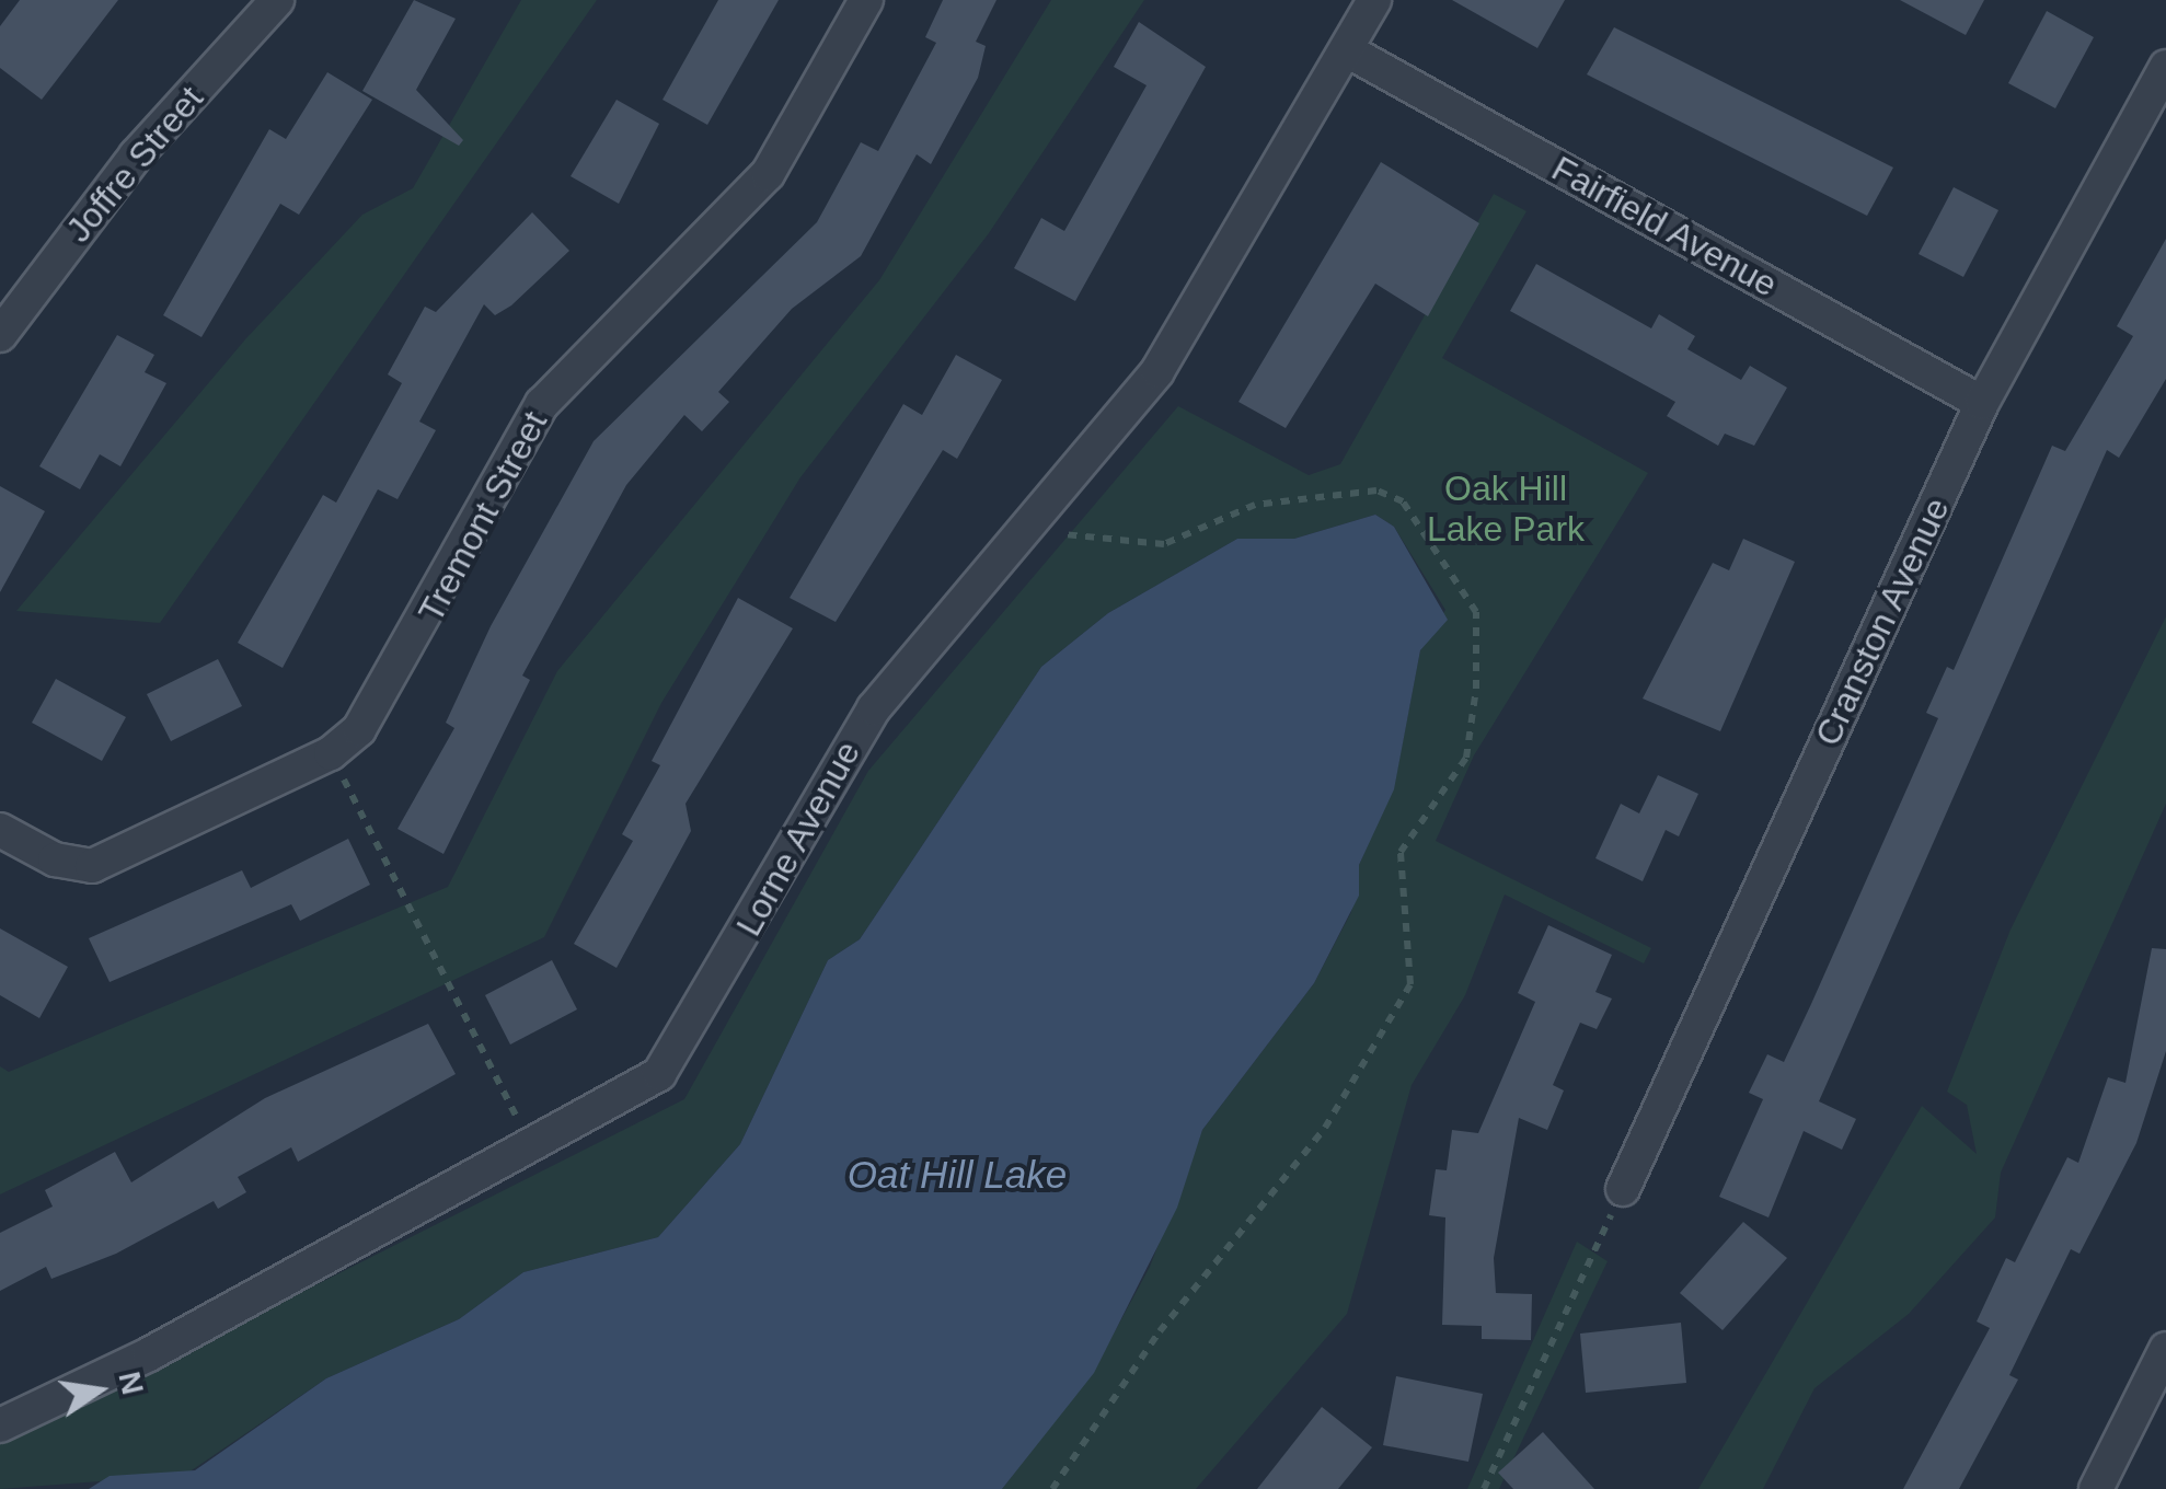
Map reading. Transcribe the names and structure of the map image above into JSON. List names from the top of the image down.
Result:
{
  "streets": {
    "street": [
      "Joffre Street",
      "Fairfield Avenue",
      "Tremont Street",
      "Cranston Avenue",
      "Lorne Avenue"
    ]
  },
  "crossings": [
    ["Fairfield Avenue", "Cranston Avenue"],
    ["Fairfield Avenue", "Lorne Avenue"]
  ],
  "water": ["Oat Hill Lake"],
  "parks": ["Oak Hill Lake Park"],
  "north": "right"
}
